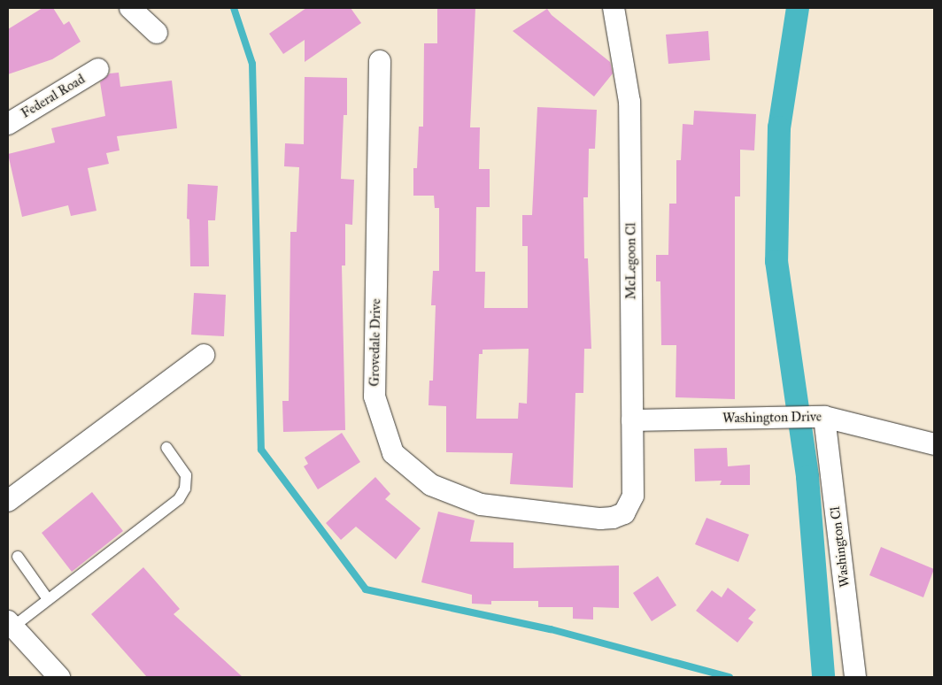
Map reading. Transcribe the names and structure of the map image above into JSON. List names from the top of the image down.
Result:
{
  "streets": {
    "street": [
      "Federal Road",
      "McLegoon Cl",
      "Grovedale Drive",
      "Washington Drive",
      "Washington Cl"
    ]
  },
  "crossings": [
    ["McLegoon Cl", "Grovedale Drive"],
    ["McLegoon Cl", "Washington Drive"],
    ["Washington Drive", "Washington Cl"]
  ]
}
